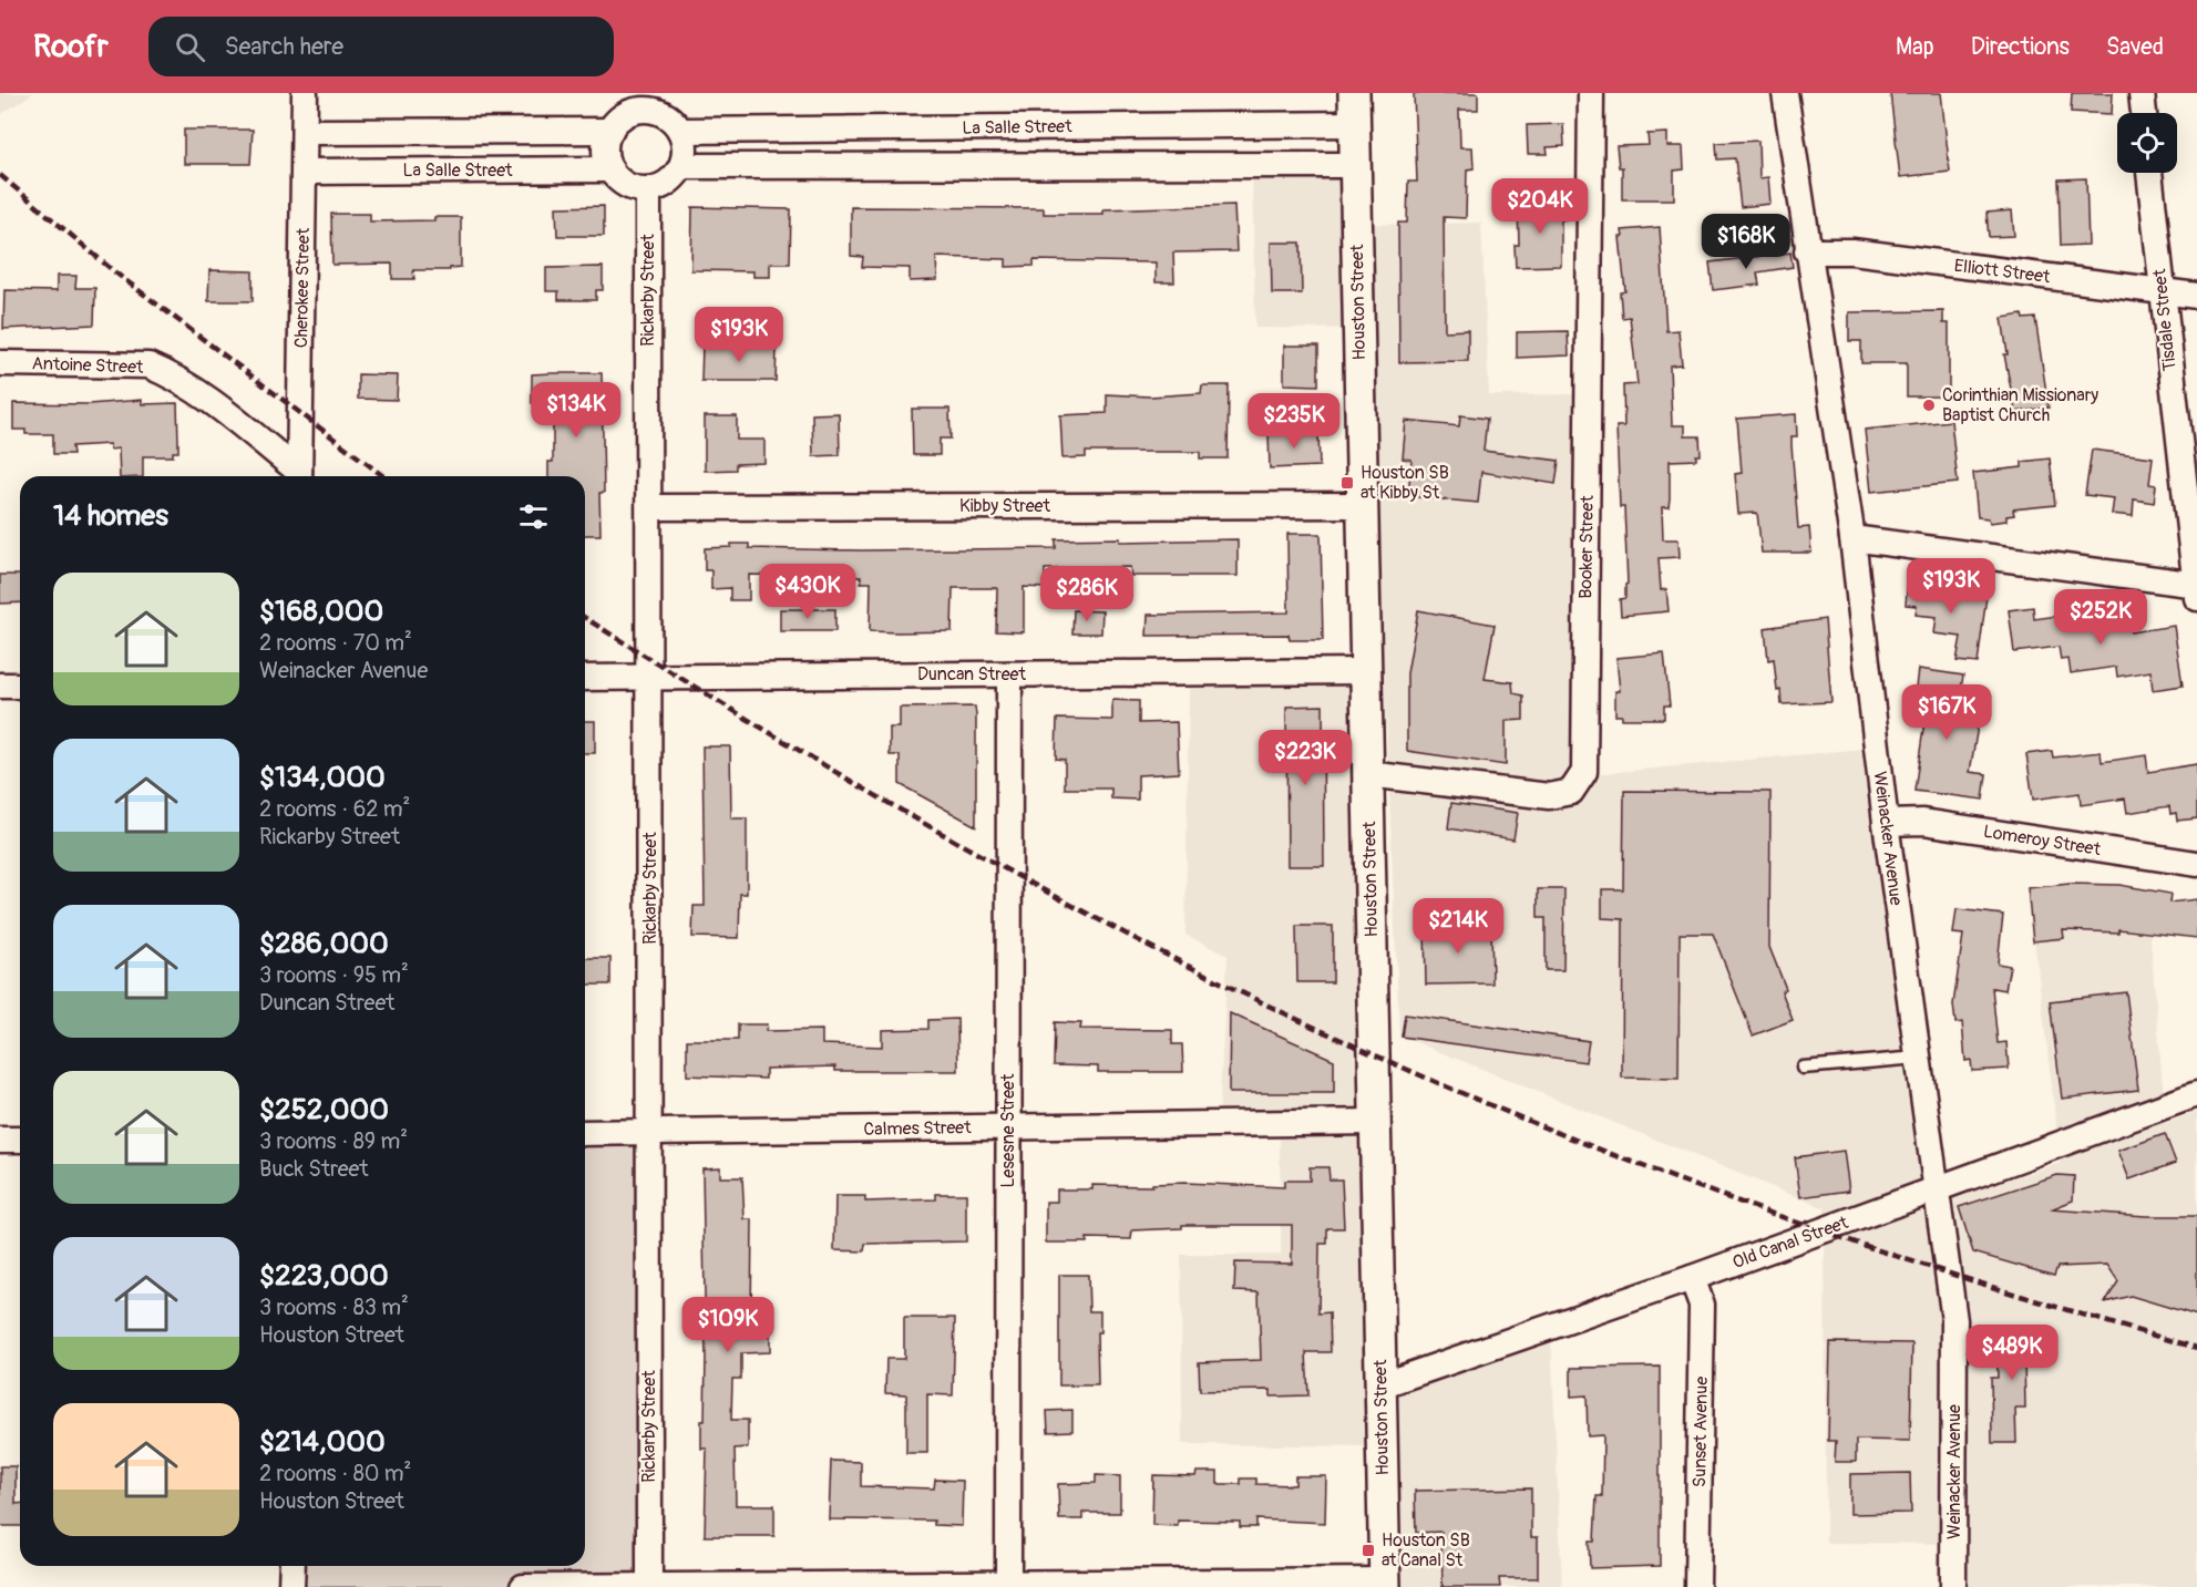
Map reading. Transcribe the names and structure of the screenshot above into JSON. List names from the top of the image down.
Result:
{
  "streets": {
    "street": [
      "La Salle Street",
      "Elliott Street",
      "Cherokee Street",
      "Rickarby Street",
      "Houston Street",
      "Tisdale Street",
      "Antoine Street",
      "Kibby Street",
      "Booker Street",
      "Duncan Street",
      "Weinacker Avenue",
      "Lomeroy Street",
      "Calmes Street",
      "Lesesne Street",
      "Old Canal Street",
      "Sunset Avenue"
    ]
  },
  "crossings": [
    ["La Salle Street", "Cherokee Street"],
    ["La Salle Street", "Rickarby Street"],
    ["La Salle Street", "Houston Street"],
    ["Elliott Street", "Tisdale Street"],
    ["Elliott Street", "Weinacker Avenue"],
    ["Rickarby Street", "Kibby Street"],
    ["Rickarby Street", "Duncan Street"],
    ["Rickarby Street", "Calmes Street"],
    ["Houston Street", "Kibby Street"],
    ["Houston Street", "Booker Street"],
    ["Houston Street", "Duncan Street"],
    ["Houston Street", "Calmes Street"],
    ["Houston Street", "Old Canal Street"],
    ["Duncan Street", "Lesesne Street"],
    ["Weinacker Avenue", "Lomeroy Street"],
    ["Weinacker Avenue", "Old Canal Street"],
    ["Calmes Street", "Lesesne Street"],
    ["Old Canal Street", "Sunset Avenue"]
  ],
  "places": {
    "other": ["Corinthian Missionary Baptist Church"],
    "transit": ["Houston SB at Kibby St", "Houston SB at Canal St"]
  },
  "page": {
    "header": "Roofr",
    "search": "Search here",
    "nav": ["Map", "Directions", "Saved"],
    "price": [
      "$204K",
      "$168K",
      "$193K",
      "$134K",
      "$235K",
      "$193K",
      "$430K",
      "$286K",
      "$252K",
      "$167K",
      "$223K",
      "$214K",
      "$109K",
      "$489K"
    ],
    "heading": "14 homes",
    "list": [
      {
        "name": "$168,000",
        "note": "2 rooms · 70 m² · Weinacker Avenue"
      },
      {
        "name": "$134,000",
        "note": "2 rooms · 62 m² · Rickarby Street"
      },
      {
        "name": "$286,000",
        "note": "3 rooms · 95 m² · Duncan Street"
      },
      {
        "name": "$252,000",
        "note": "3 rooms · 89 m² · Buck Street"
      },
      {
        "name": "$223,000",
        "note": "3 rooms · 83 m² · Houston Street"
      },
      {
        "name": "$214,000",
        "note": "2 rooms · 80 m² · Houston Street"
      }
    ]
  }
}
